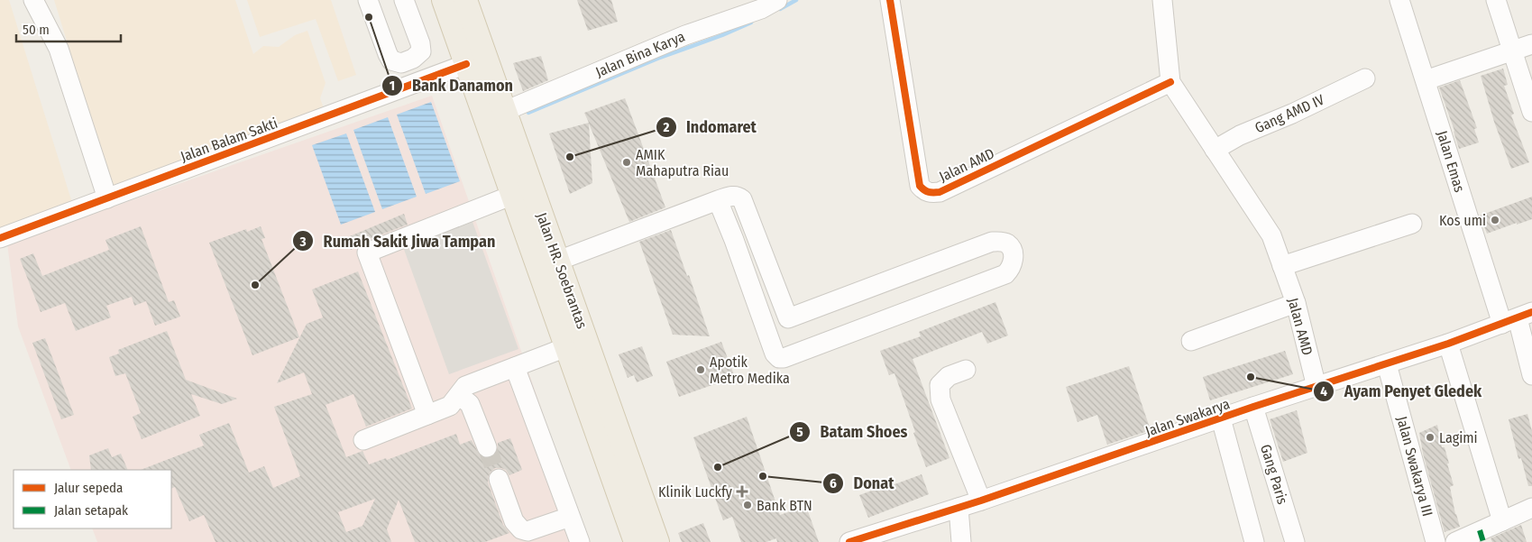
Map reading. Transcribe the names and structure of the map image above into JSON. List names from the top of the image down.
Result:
{
  "streets": {
    "main road": ["Jalan HR. Soebrantas"],
    "street": [
      "Jalan Bina Karya",
      "Gang AMD IV",
      "Jalan Balam Sakti",
      "Jalan Emas",
      "Jalan AMD",
      "Jalan Swakarya",
      "Jalan Swakarya III",
      "Gang Paris"
    ]
  },
  "crossings": [
    ["Jalan Bina Karya", "Jalan HR. Soebrantas"],
    ["Gang AMD IV", "Jalan AMD"],
    ["Jalan Balam Sakti", "Jalan HR. Soebrantas"],
    ["Jalan Emas", "Jalan Swakarya"],
    ["Jalan AMD", "Jalan Swakarya"],
    ["Jalan Swakarya", "Jalan Swakarya III"],
    ["Jalan Swakarya", "Gang Paris"]
  ],
  "places": {
    "other": [
      "Bank Danamon",
      "Indomaret",
      "AMIK Mahaputra Riau",
      "Kos umi",
      "Rumah Sakit Jiwa Tampan",
      "Apotik Metro Medika",
      "Ayam Penyet Gledek",
      "Lagimi",
      "Batam Shoes",
      "Donat",
      "Bank BTN"
    ],
    "health": ["Klinik Luckfy"]
  },
  "legend": ["Jalur sepeda", "Jalan setapak"],
  "scale_bar": "50 m"
}
